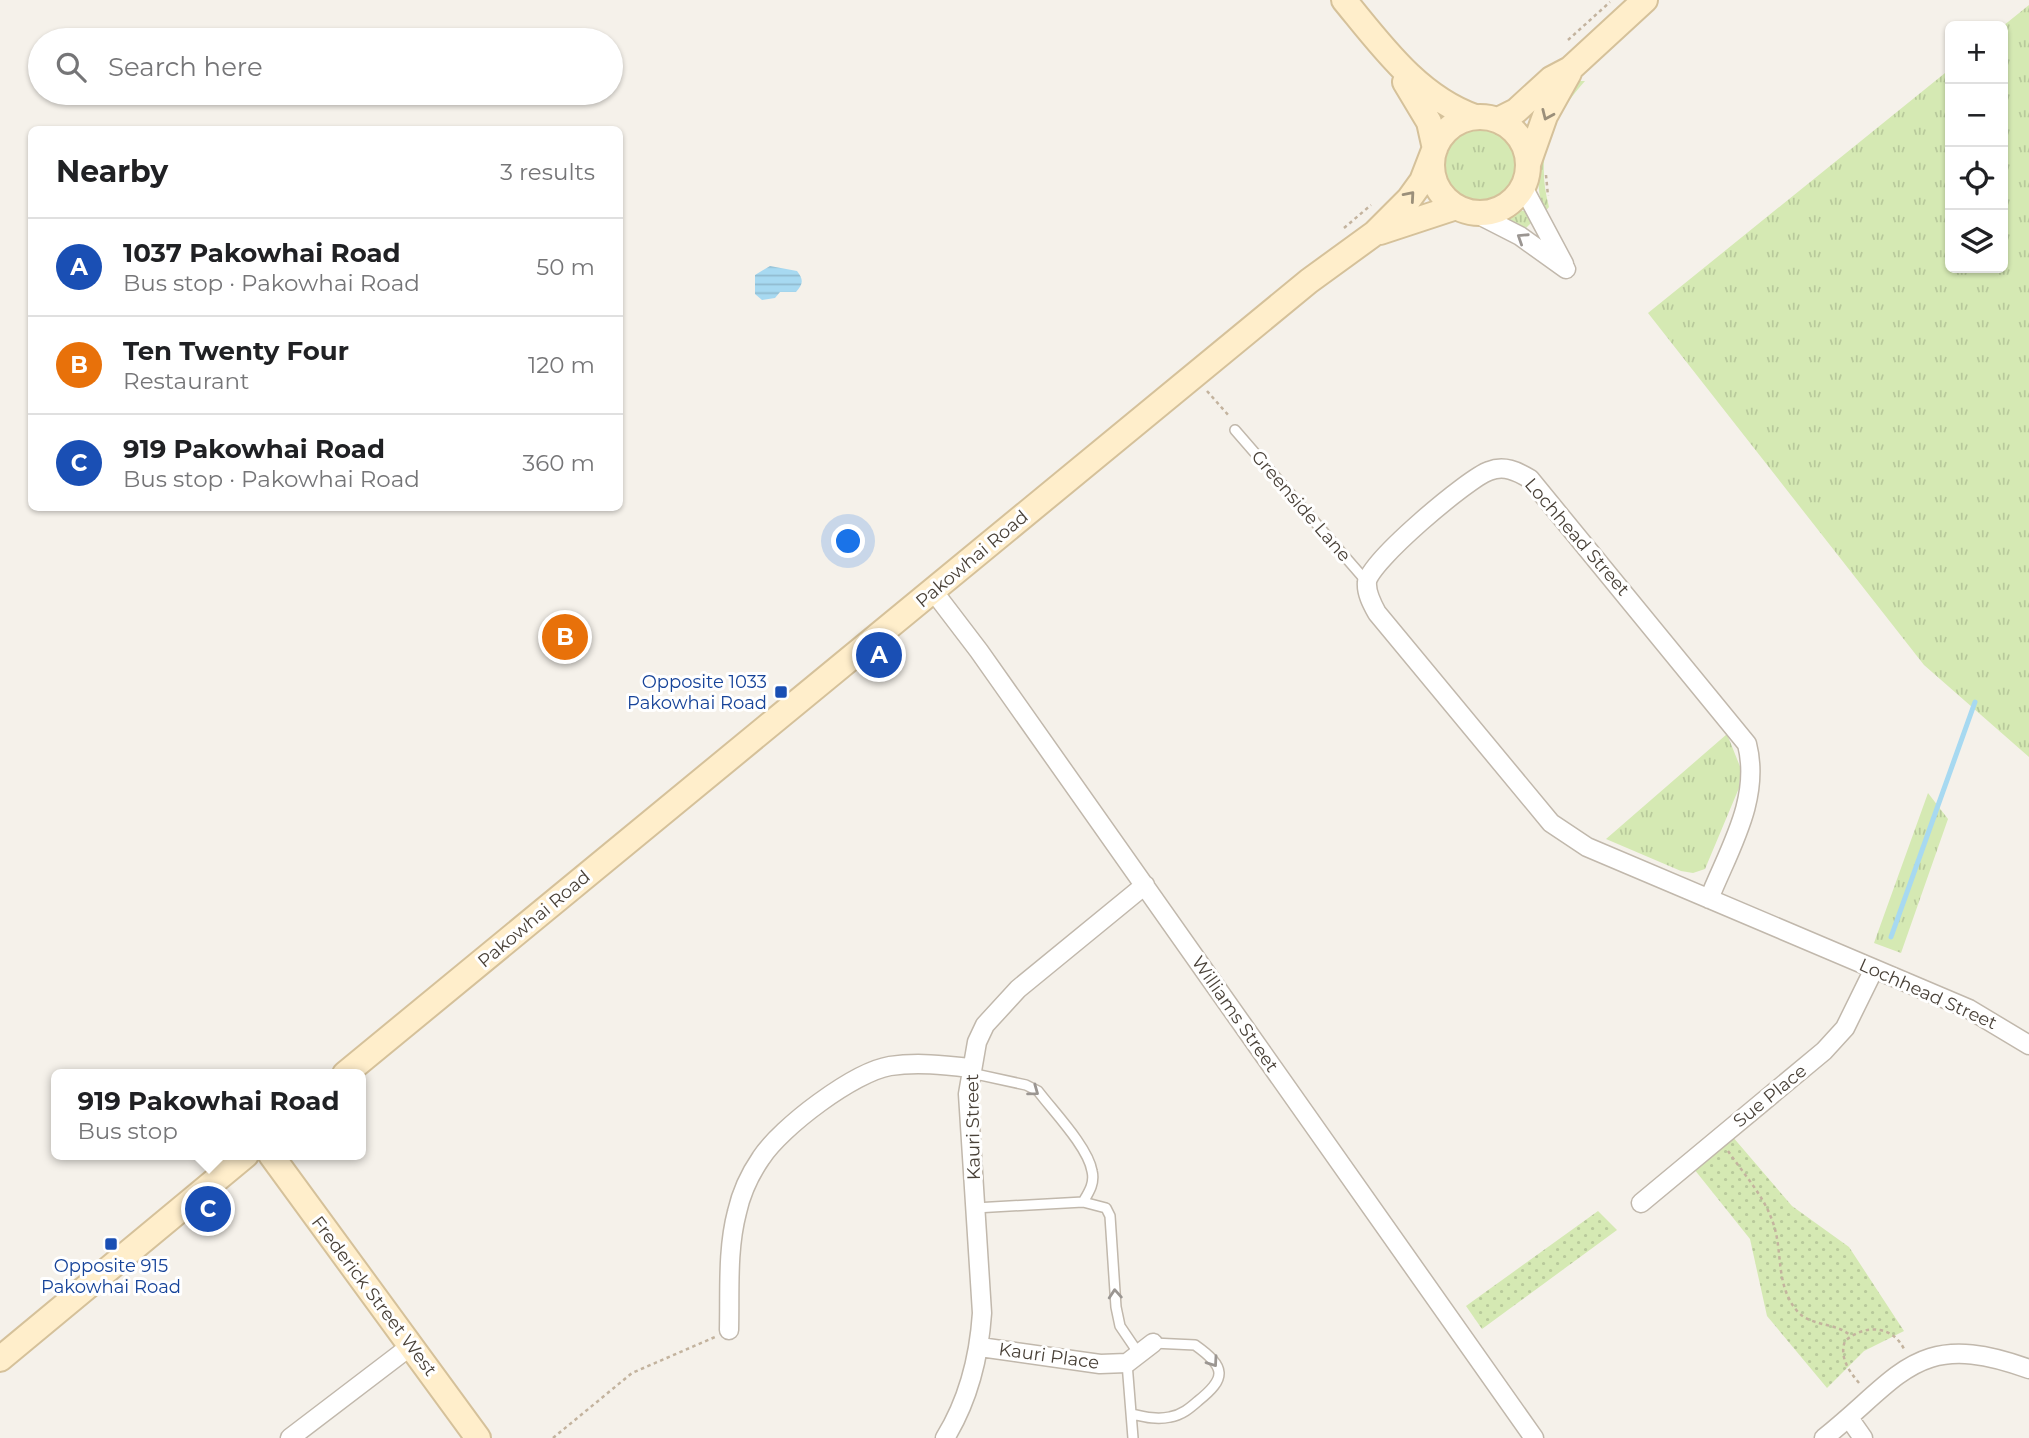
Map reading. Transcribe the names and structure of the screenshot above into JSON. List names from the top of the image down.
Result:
{
  "streets": {
    "main road": ["Pakowhai Road", "Frederick Street West"],
    "street": [
      "Lochhead Street",
      "Williams Street",
      "Sue Place",
      "Kauri Street",
      "Kauri Place"
    ],
    "lane": ["Greenside Lane"]
  },
  "crossings": [
    ["Greenside Lane", "Lochhead Street"],
    ["Lochhead Street", "Sue Place"],
    ["Pakowhai Road", "Williams Street"],
    ["Williams Street", "Kauri Street"],
    ["Kauri Street", "Kauri Place"]
  ],
  "places": {
    "transit": ["Opposite 1033 Pakowhai Road", "Opposite 915 Pakowhai Road"]
  },
  "page": {
    "map_buttons": ["+", "−"],
    "search": "Search here",
    "heading": ["Nearby", "3 results"],
    "list": [
      {
        "mark": "A",
        "name": "1037 Pakowhai Road",
        "note": "Bus stop · Pakowhai Road",
        "value": "50 m"
      },
      {
        "mark": "B",
        "name": "Ten Twenty Four",
        "note": "Restaurant",
        "value": "120 m"
      },
      {
        "mark": "C",
        "name": "919 Pakowhai Road",
        "note": "Bus stop · Pakowhai Road",
        "value": "360 m"
      }
    ],
    "pins": ["B", "A", "C"],
    "popup": ["919 Pakowhai Road", "Bus stop"]
  }
}
